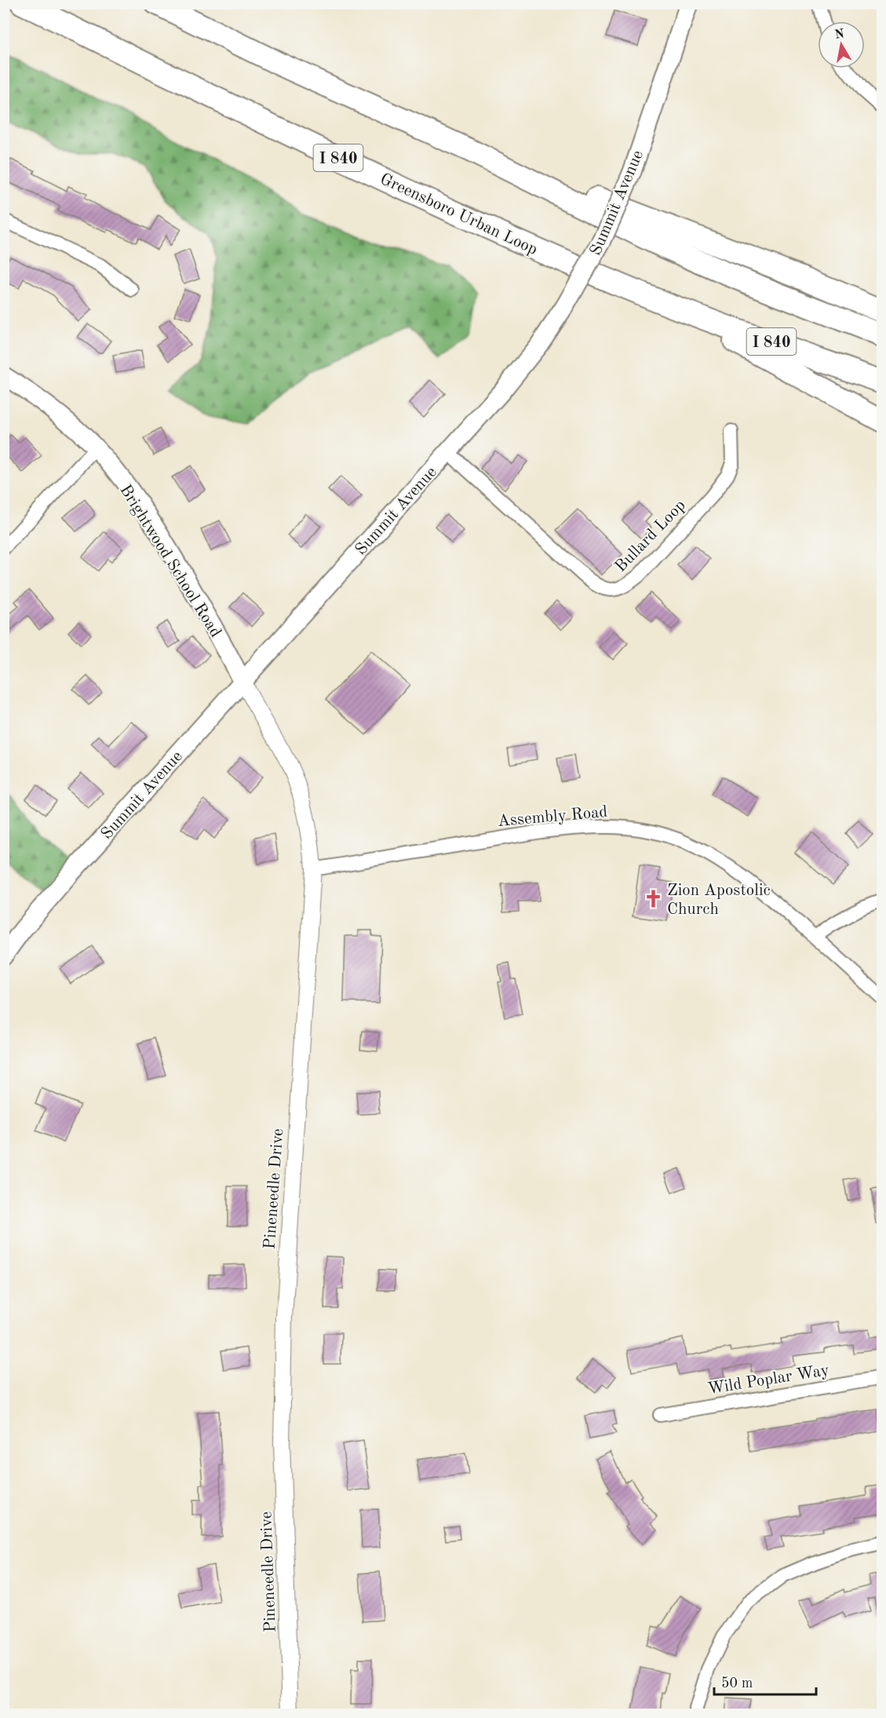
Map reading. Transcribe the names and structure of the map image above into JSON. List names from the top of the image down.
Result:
{
  "streets": {
    "highway": ["I 840", "Greensboro Urban Loop"],
    "main road": ["Summit Avenue", "Brightwood School Road"],
    "street": [
      "Bullard Loop",
      "Assembly Road",
      "Pineneedle Drive",
      "Wild Poplar Way"
    ]
  },
  "crossings": [
    ["Summit Avenue", "Bullard Loop"],
    ["Summit Avenue", "Brightwood School Road"],
    ["Summit Avenue", "Pineneedle Drive"],
    ["Brightwood School Road", "Pineneedle Drive"],
    ["Assembly Road", "Pineneedle Drive"]
  ],
  "places": {
    "church": ["Zion Apostolic Church"]
  },
  "scale_bar": "50 m",
  "north": "top"
}
